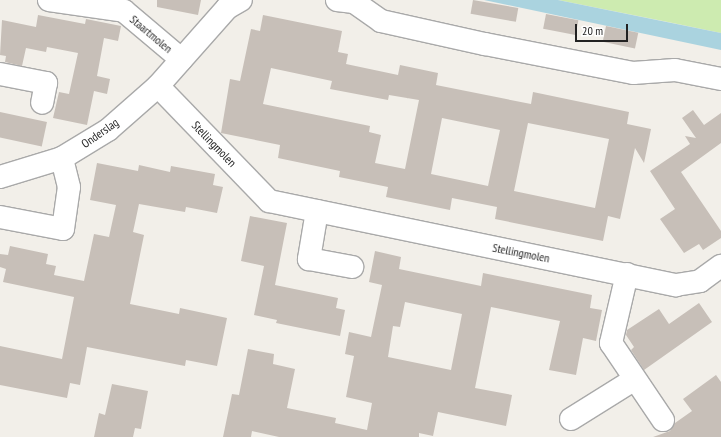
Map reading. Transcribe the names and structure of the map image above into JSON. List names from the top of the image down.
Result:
{
  "streets": {
    "street": ["Staartmolen", "Onderslag", "Stellingmolen"]
  },
  "crossings": [
    ["Staartmolen", "Onderslag"],
    ["Onderslag", "Stellingmolen"]
  ],
  "scale_bar": "20 m"
}
